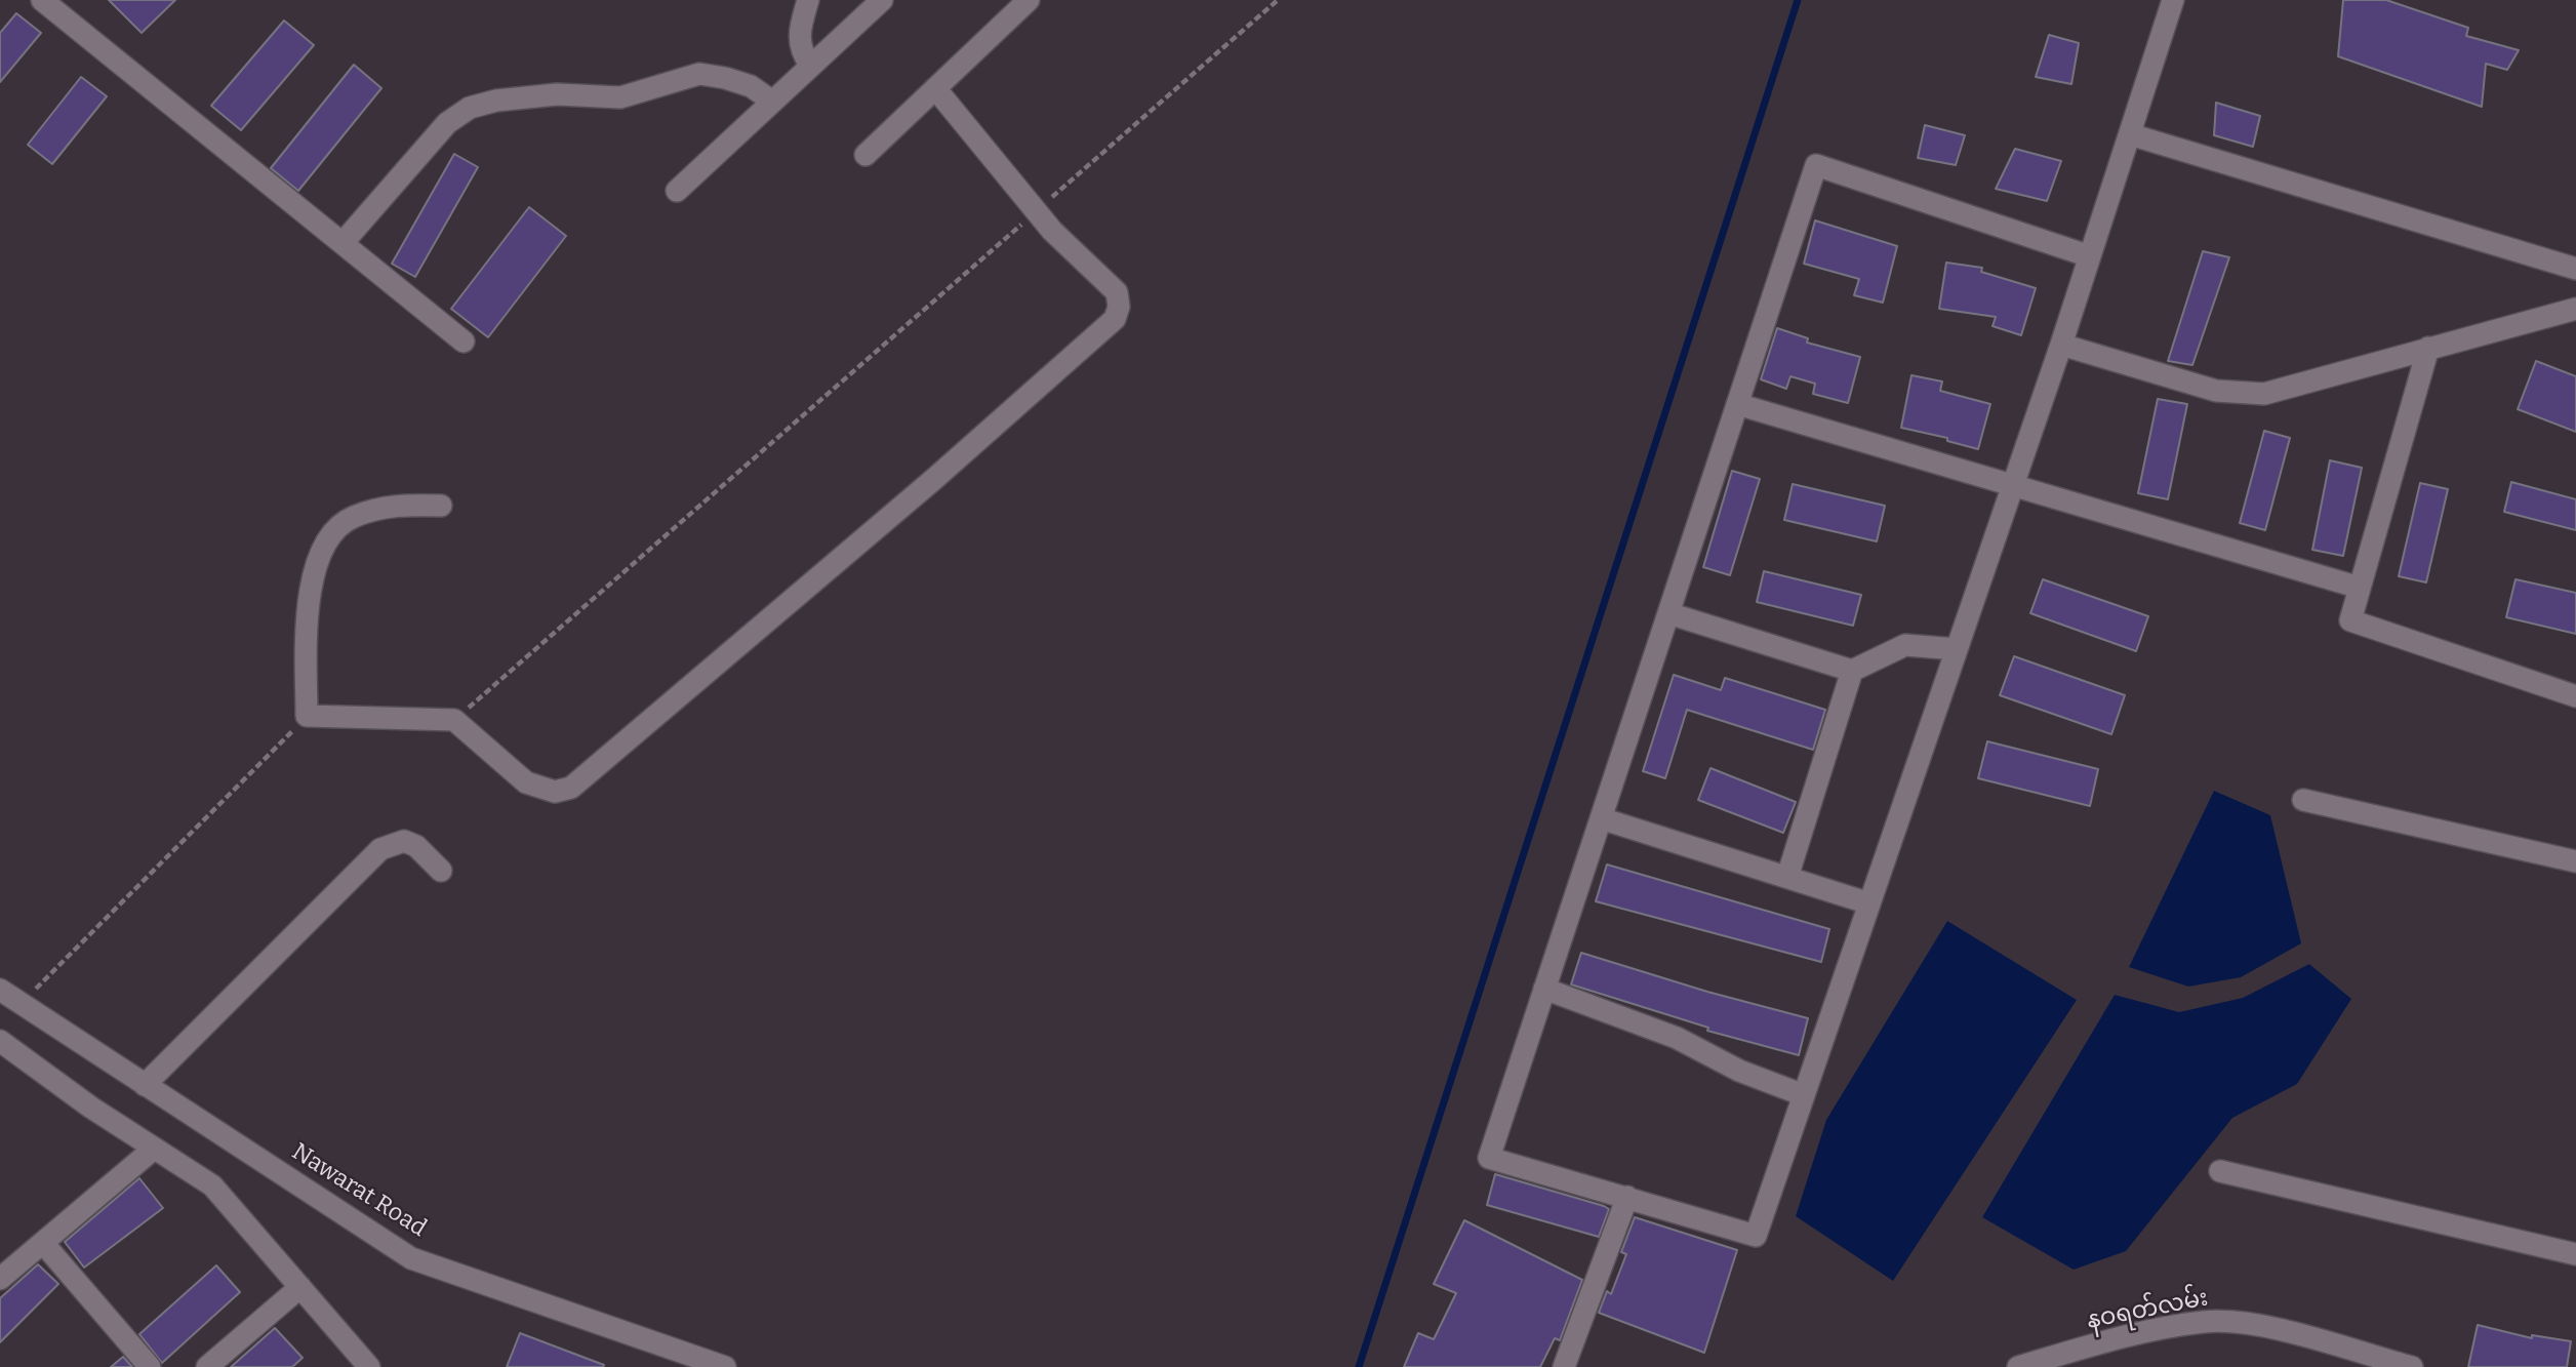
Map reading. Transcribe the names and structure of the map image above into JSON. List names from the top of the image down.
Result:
{
  "streets": {
    "street": ["Nawarat Road", "နဝရတ်လမ်း"]
  }
}
